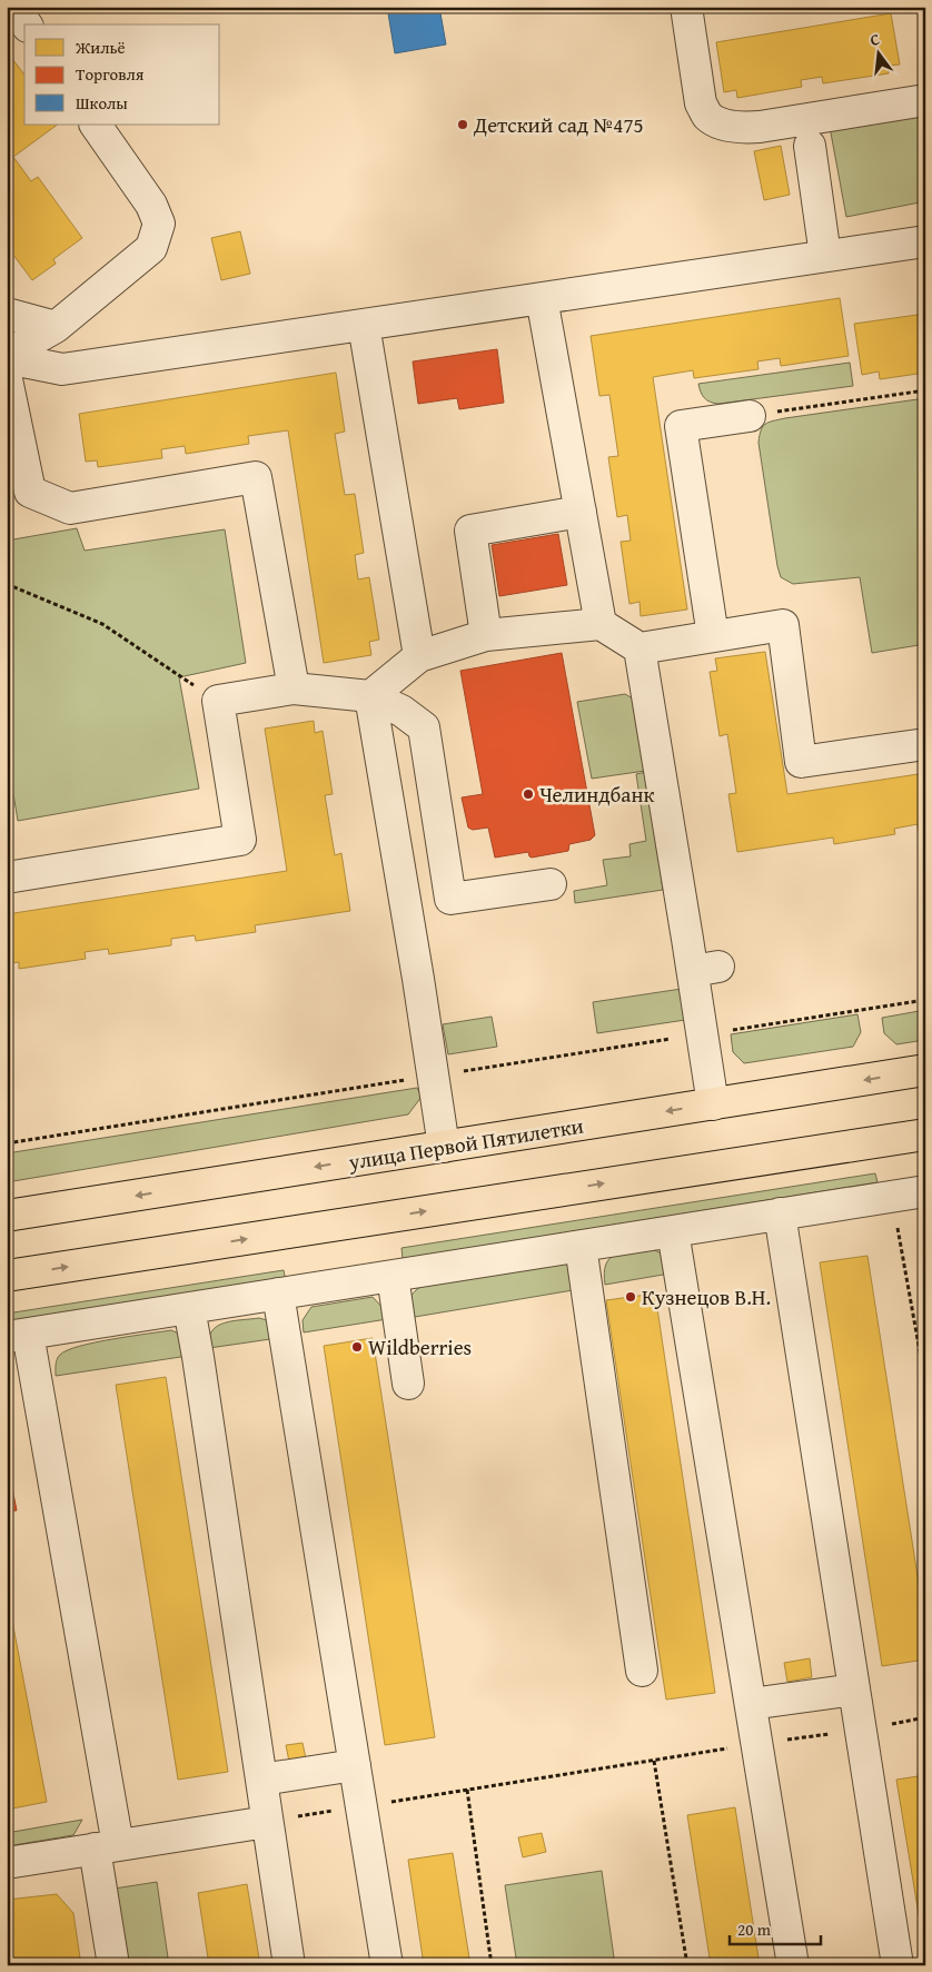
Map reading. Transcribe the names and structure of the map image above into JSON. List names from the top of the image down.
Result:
{
  "streets": {
    "main road": ["улица Первой Пятилетки"]
  },
  "places": [
    "Детский сад №475",
    "Челиндбанк",
    "Кузнецов В.Н.",
    "Wildberries"
  ],
  "legend": ["Жильё", "Торговля", "Школы"],
  "scale_bar": "20 m",
  "north": "top"
}
